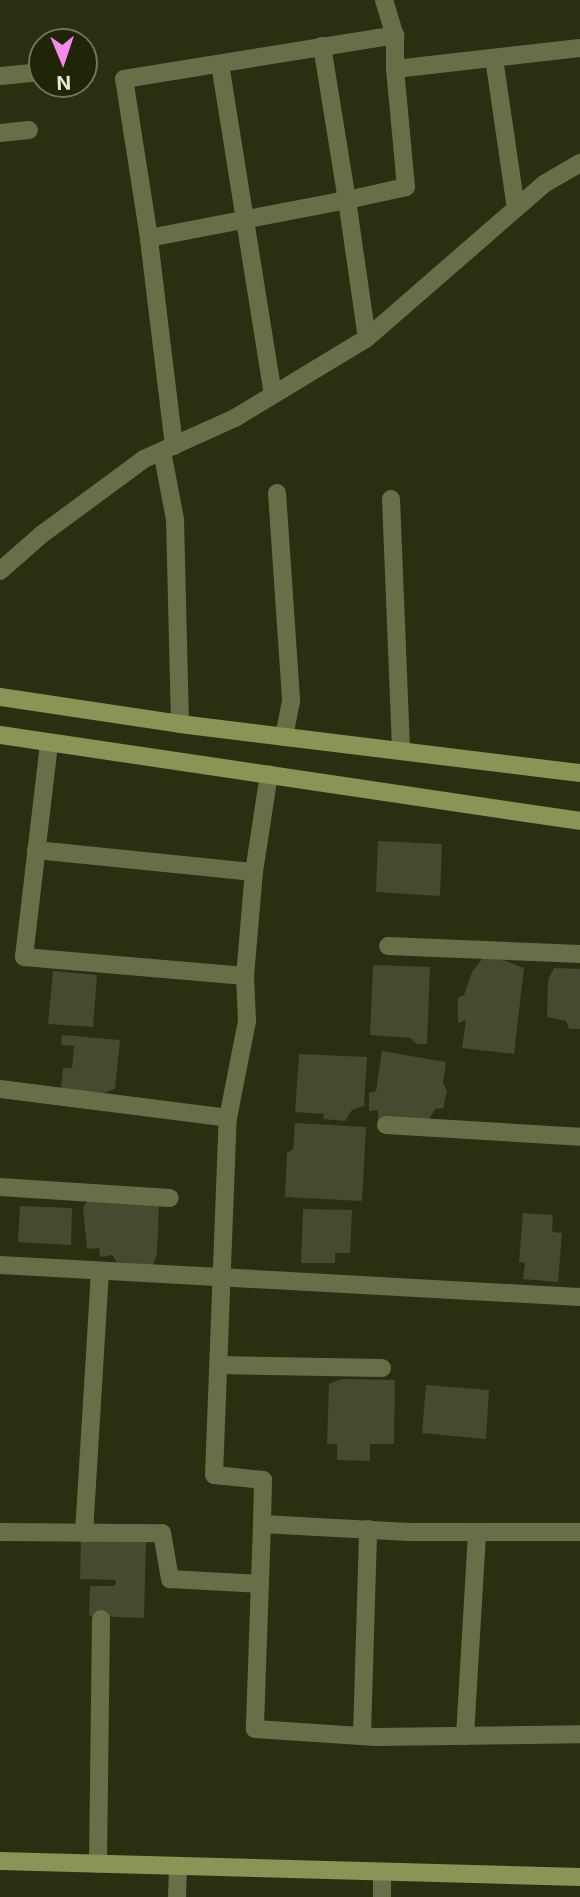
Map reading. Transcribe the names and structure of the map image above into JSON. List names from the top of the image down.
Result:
{
  "north": "bottom"
}
